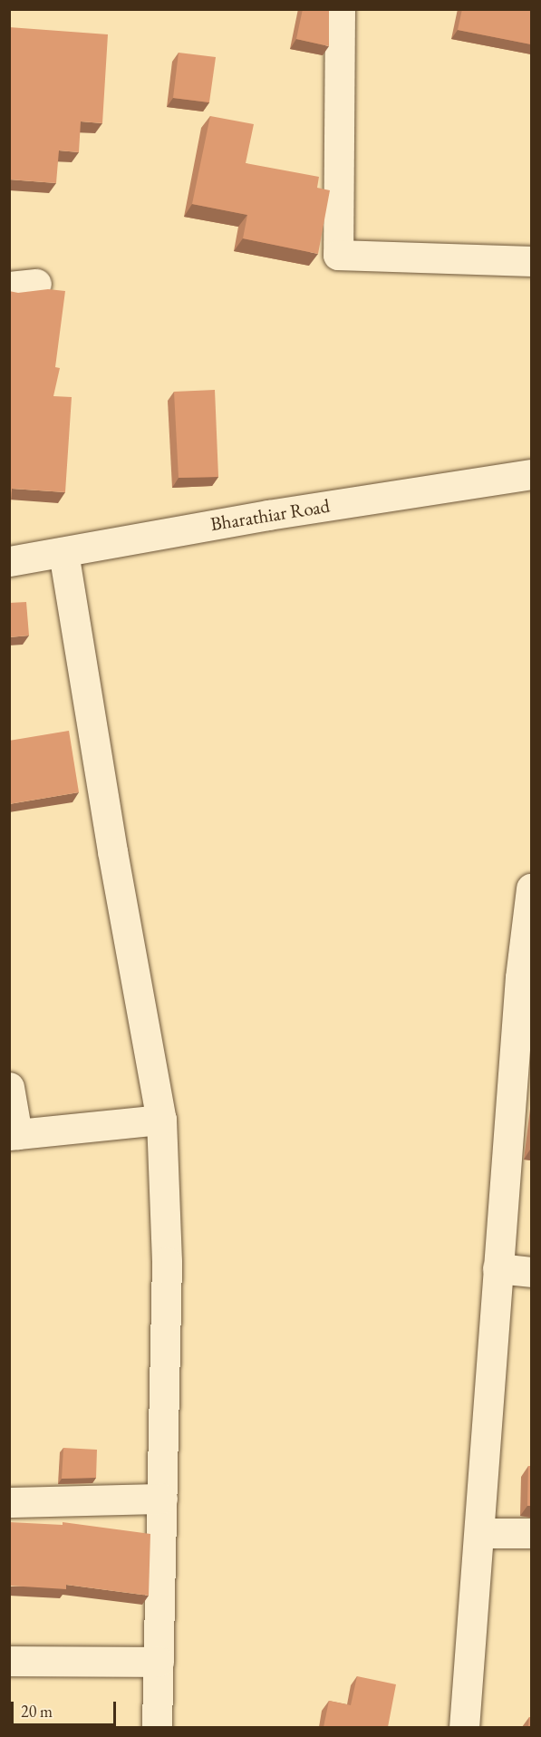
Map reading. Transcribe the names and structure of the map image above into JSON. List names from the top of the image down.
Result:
{
  "streets": {
    "street": ["Bharathiar Road"]
  },
  "scale_bar": "20 m"
}
